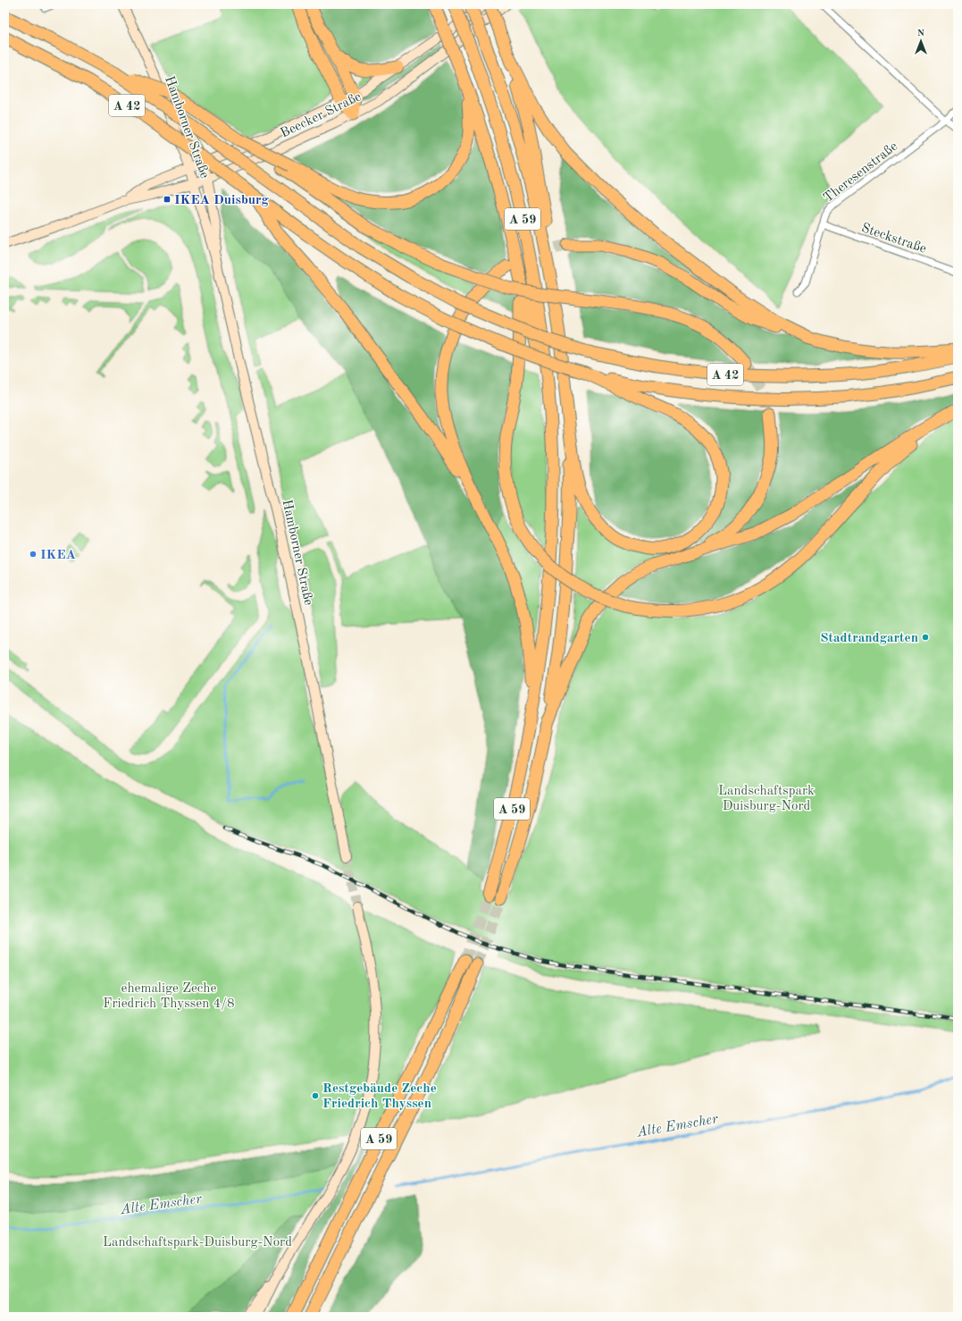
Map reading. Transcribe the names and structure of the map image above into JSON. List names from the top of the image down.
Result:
{
  "streets": {
    "highway": ["A 42", "A 59"],
    "street": [
      "Beecker Straße",
      "Hamborner Straße",
      "Theresenstraße",
      "Steckstraße"
    ]
  },
  "crossings": [
    ["Beecker Straße", "Hamborner Straße"],
    ["Theresenstraße", "Steckstraße"]
  ],
  "water": ["Alte Emscher"],
  "parks": ["Landschaftspark Duisburg-Nord", "ehemalige Zeche Friedrich Thyssen 4/8", "Landschaftspark-Duisburg-Nord"],
  "places": {
    "transit": ["IKEA Duisburg"],
    "other": ["IKEA", "Stadtrandgarten", "Restgebäude Zeche Friedrich Thyssen"]
  },
  "north": "top"
}
